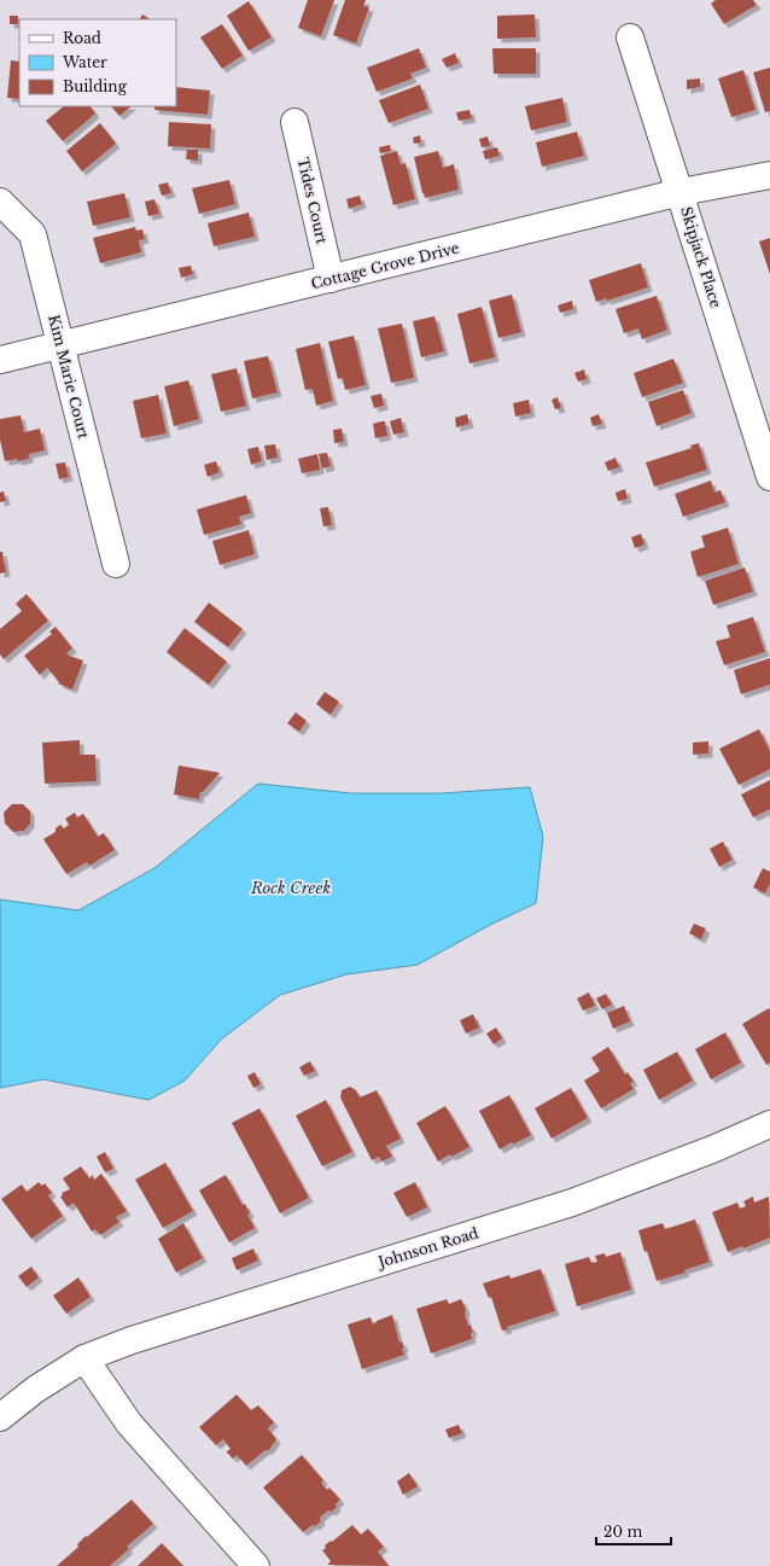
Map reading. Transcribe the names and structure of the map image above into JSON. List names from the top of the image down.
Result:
{
  "streets": {
    "street": [
      "Tides Court",
      "Skipjack Place",
      "Cottage Grove Drive",
      "Kim Marie Court",
      "Johnson Road"
    ]
  },
  "crossings": [
    ["Tides Court", "Cottage Grove Drive"],
    ["Skipjack Place", "Cottage Grove Drive"],
    ["Cottage Grove Drive", "Kim Marie Court"]
  ],
  "water": ["Rock Creek"],
  "legend": ["Road", "Water", "Building"],
  "scale_bar": "20 m"
}
